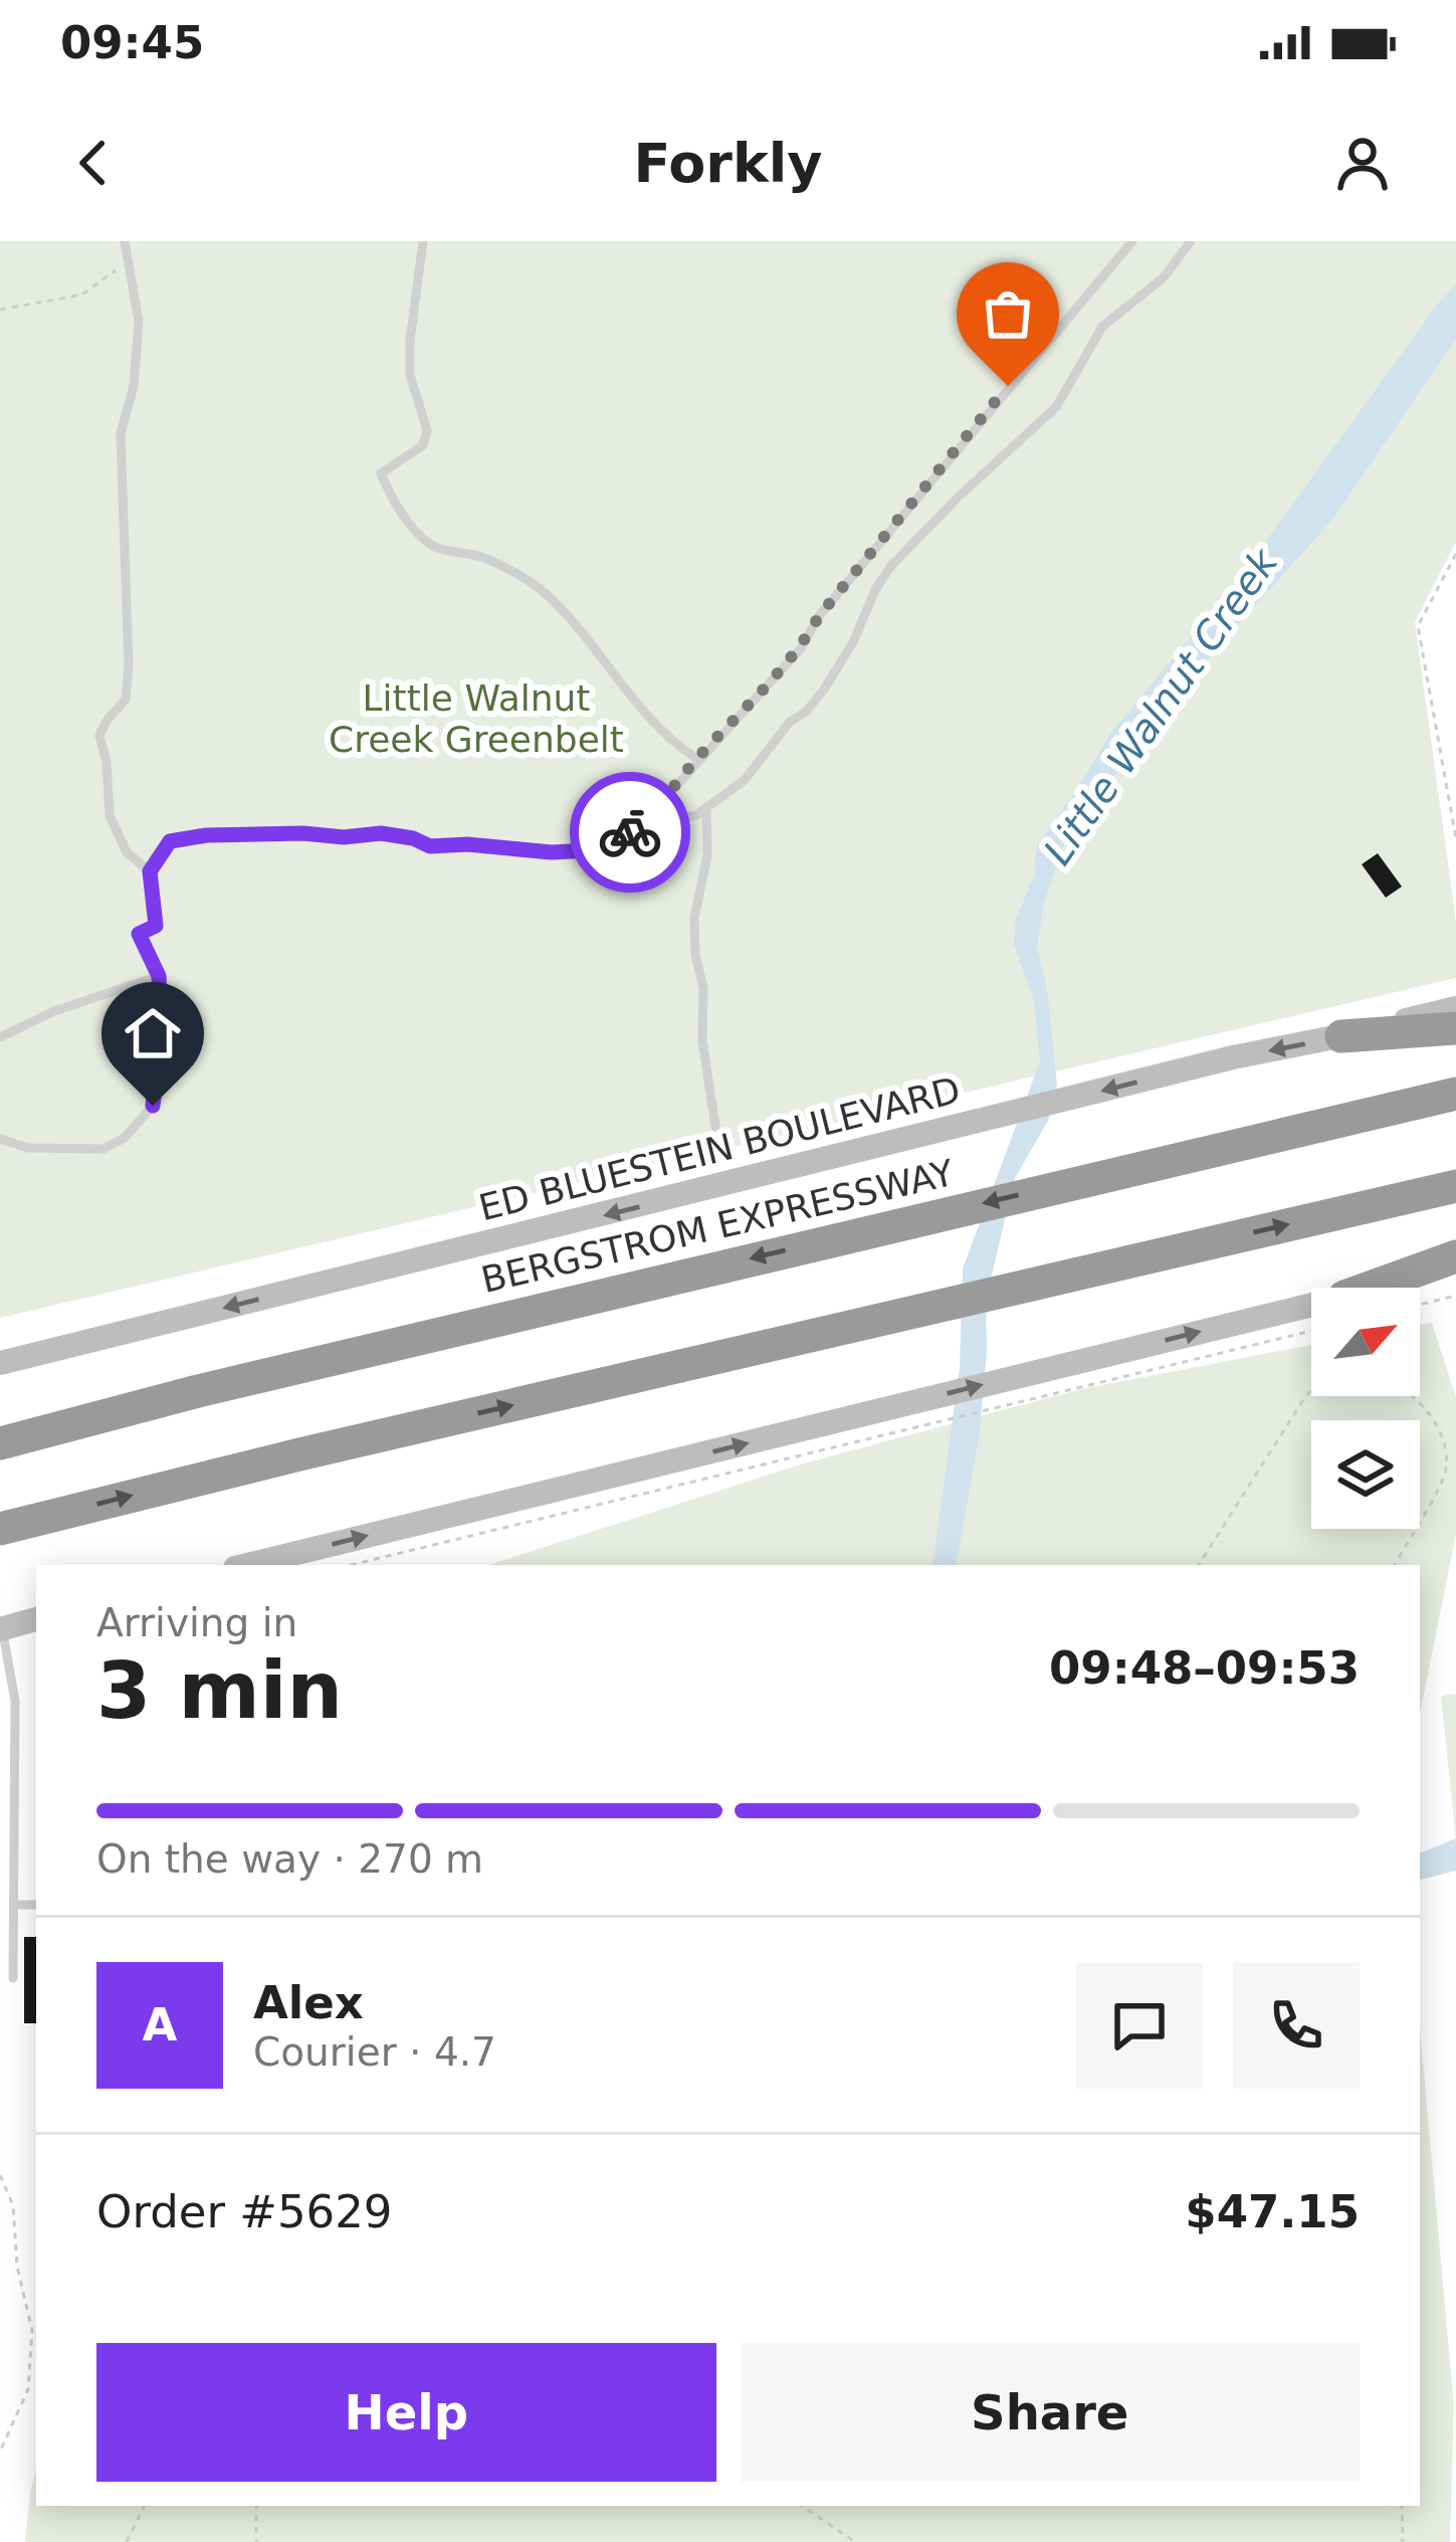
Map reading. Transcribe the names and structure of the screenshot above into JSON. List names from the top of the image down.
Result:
{
  "streets": {
    "highway": ["BERGSTROM EXPRESSWAY"],
    "main road": ["ED BLUESTEIN BOULEVARD"]
  },
  "one_way": ["ED BLUESTEIN BOULEVARD"],
  "water": ["Little Walnut Creek"],
  "parks": ["Little Walnut Creek Greenbelt"],
  "north": "top right",
  "page": {
    "status": "09:45",
    "header": "Forkly",
    "heading": ["3 min", "Arriving in", "09:48–09:53"],
    "panel": [
      "Alex",
      "Courier · 4.7",
      "Order #5629",
      "$47.15"
    ],
    "bar": "On the way · 270 m",
    "round": "A",
    "buttons": ["Help", "Share"]
  }
}
